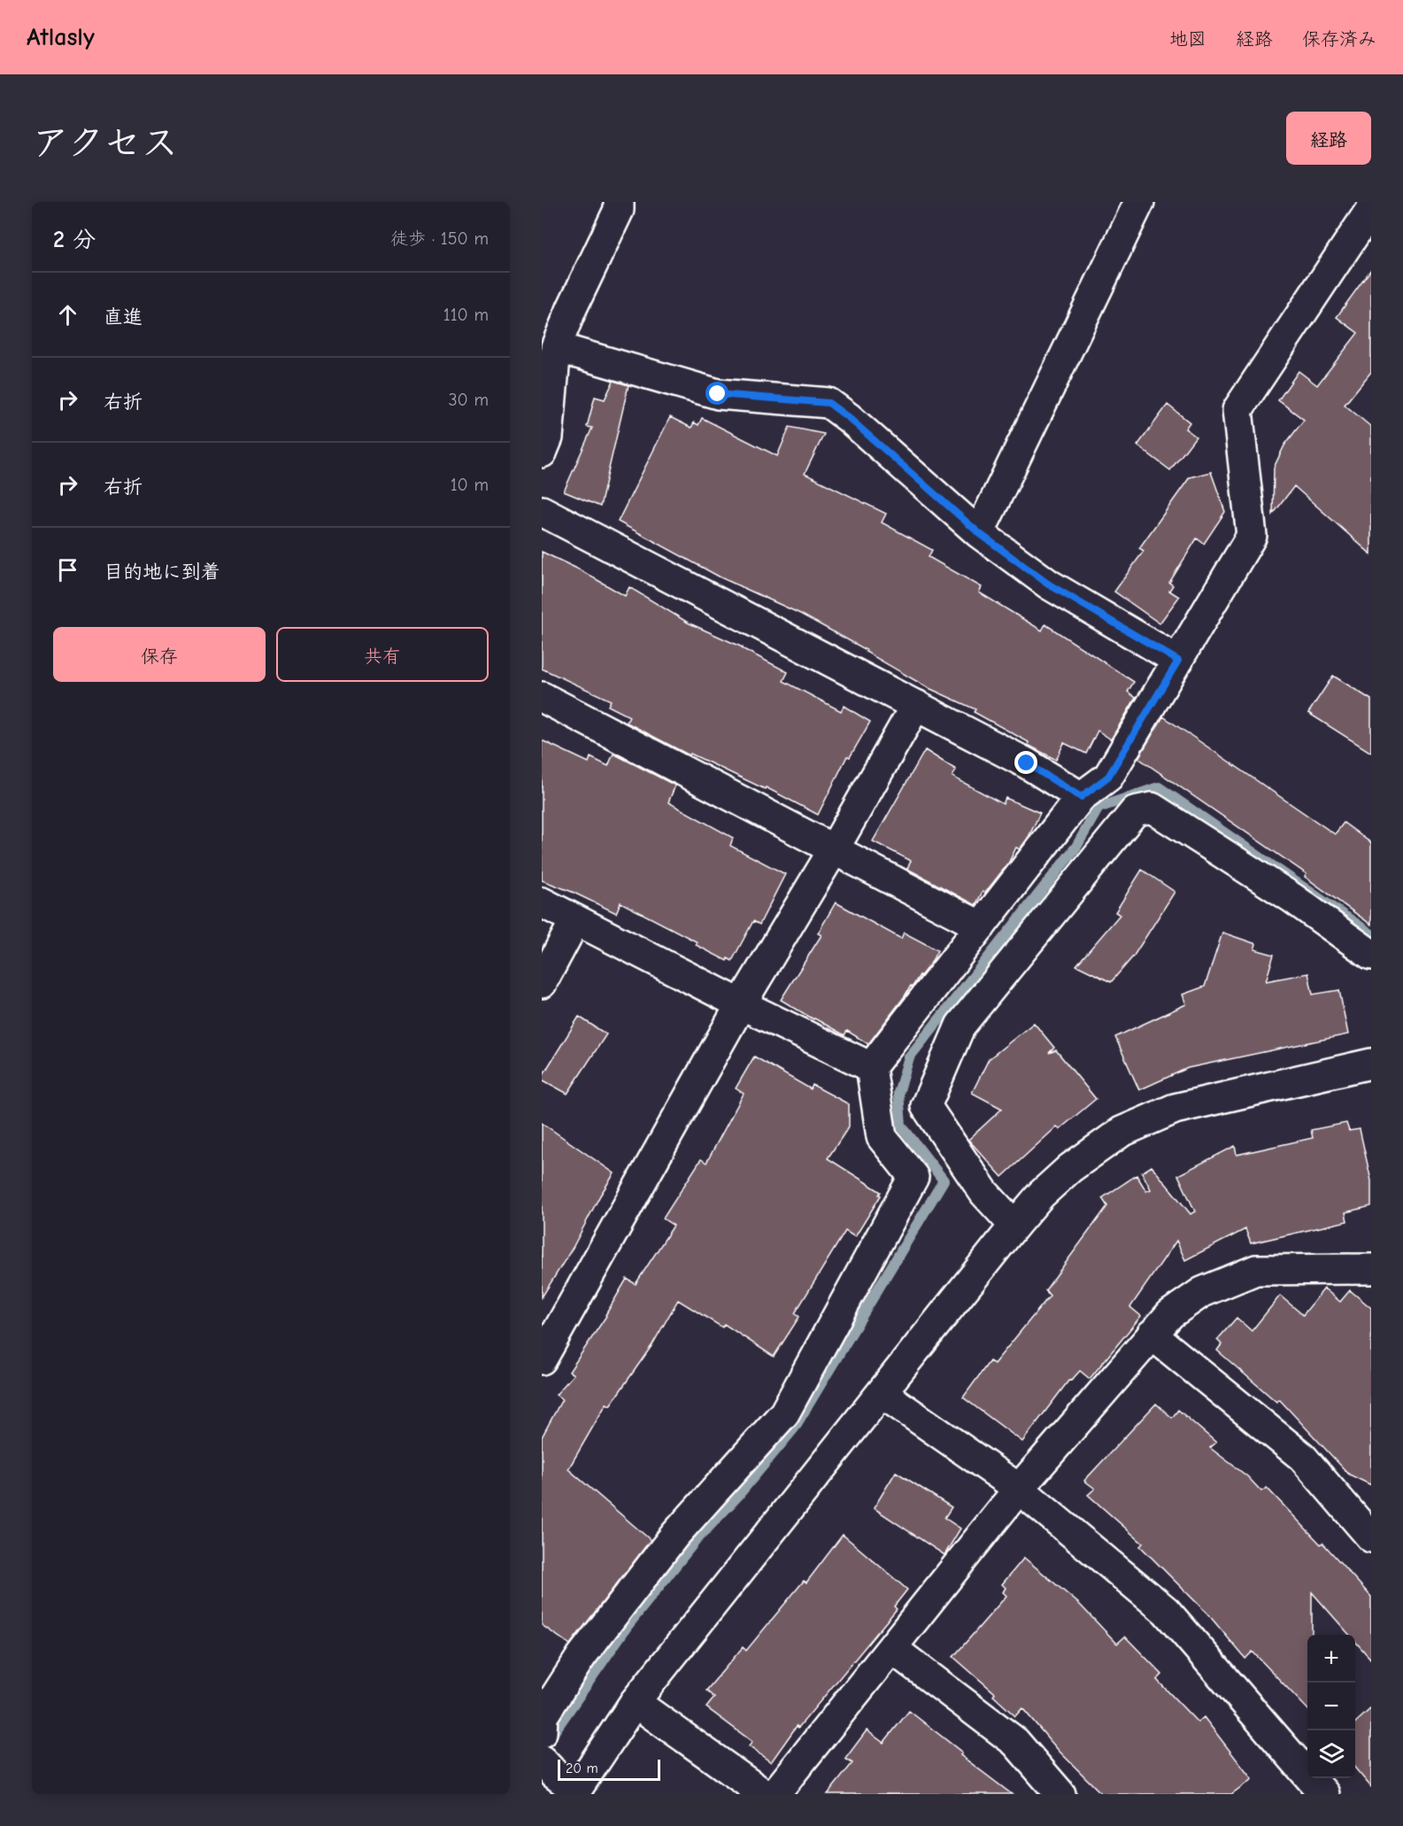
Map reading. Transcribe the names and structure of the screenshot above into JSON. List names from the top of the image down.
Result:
{
  "scale_bar": "20 m",
  "page": {
    "header": "Atlasly",
    "nav": ["地図", "経路", "保存済み"],
    "title": "アクセス",
    "buttons": [
      "経路",
      ["保存", "共有"]
    ],
    "heading": ["2 分", "徒歩 · 150 m"],
    "list": [
      ["直進", "110 m"],
      ["右折", "30 m"],
      ["右折", "10 m"],
      "目的地に到着"
    ],
    "map_buttons": ["+", "−"],
    "scale": "20 m"
  }
}
